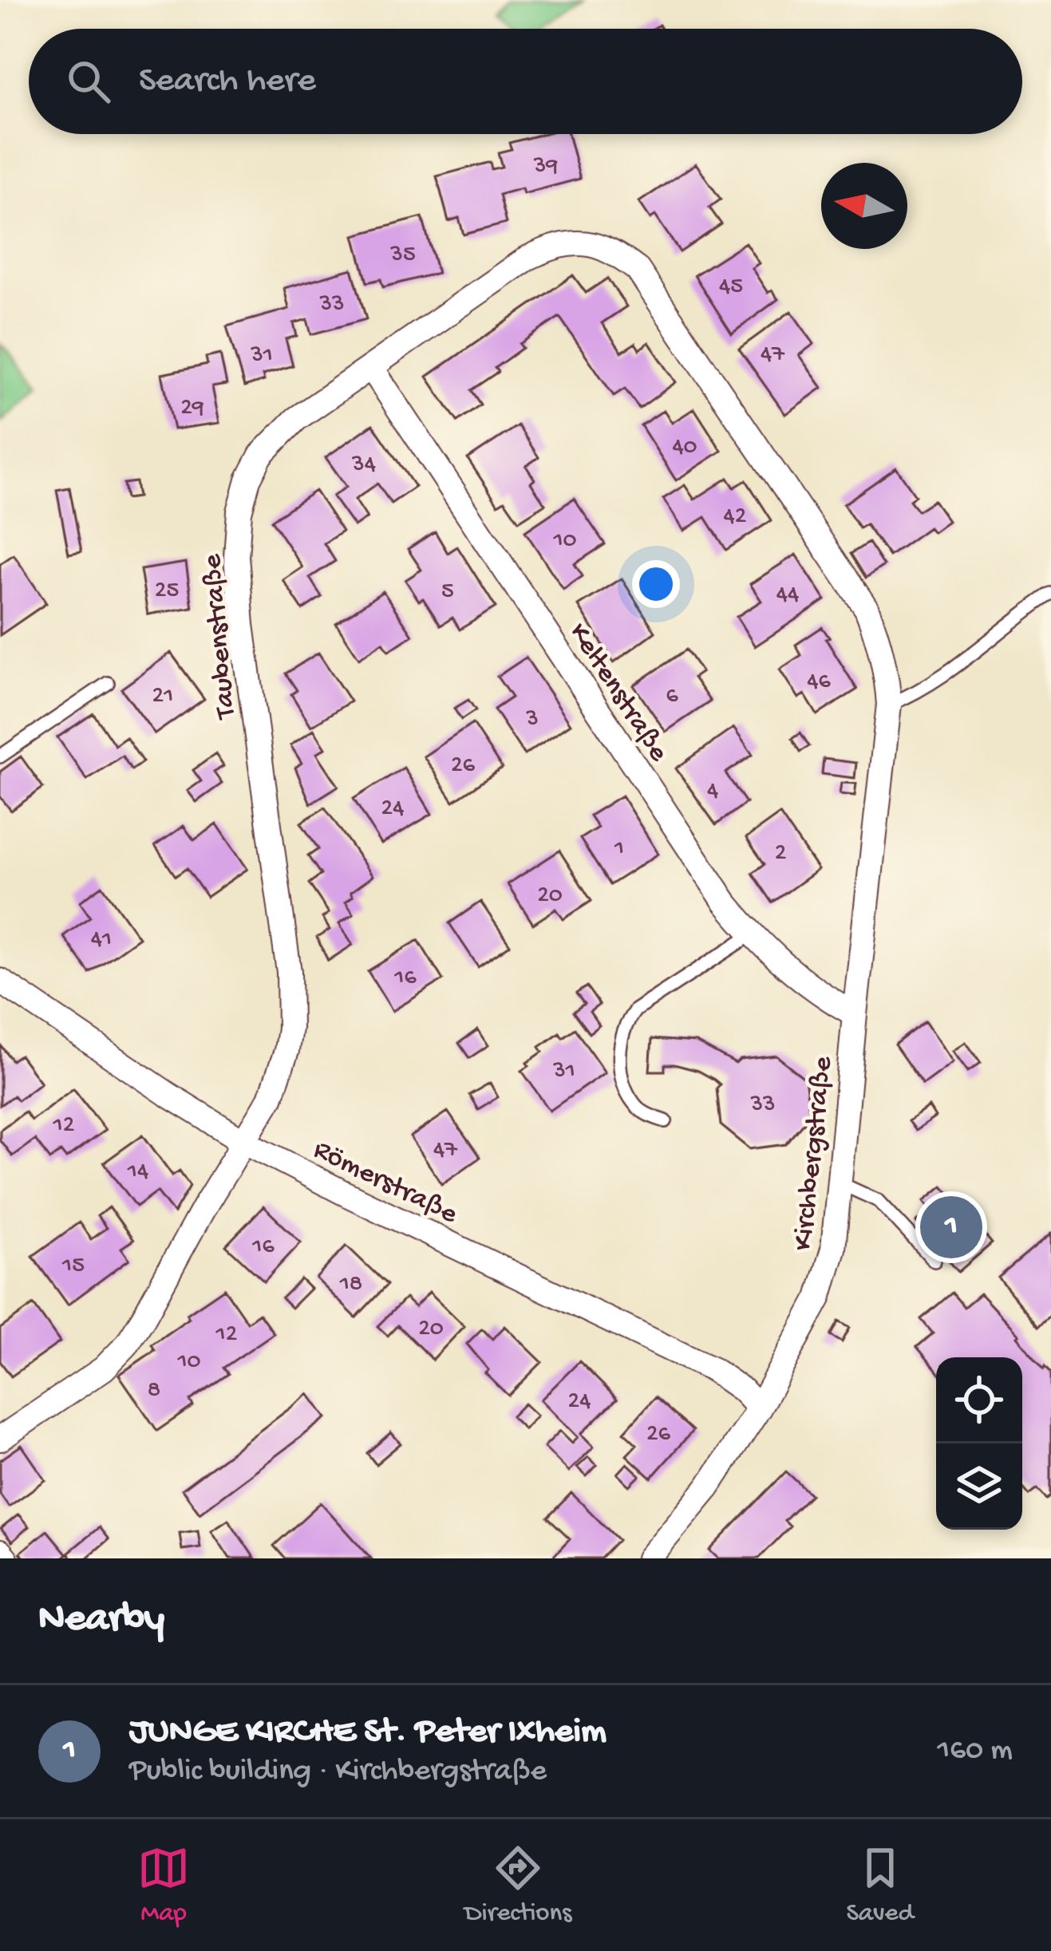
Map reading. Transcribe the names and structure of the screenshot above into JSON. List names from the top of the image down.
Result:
{
  "streets": {
    "street": [
      "Taubenstraße",
      "Keltenstraße",
      "Kirchbergstraße",
      "Römerstraße"
    ]
  },
  "crossings": [
    ["Taubenstraße", "Keltenstraße"],
    ["Taubenstraße", "Kirchbergstraße"],
    ["Taubenstraße", "Römerstraße"],
    ["Keltenstraße", "Kirchbergstraße"],
    ["Kirchbergstraße", "Römerstraße"]
  ],
  "house_numbers": [
    "39",
    "35",
    "45",
    "33",
    "47",
    "31",
    "29",
    "40",
    "34",
    "42",
    "10",
    "25",
    "5",
    "44",
    "46",
    "21",
    "6",
    "3",
    "26",
    "4",
    "24",
    "1",
    "2",
    "20",
    "41",
    "16",
    "31",
    "33",
    "12",
    "47",
    "14",
    "16",
    "15",
    "18",
    "20",
    "12",
    "10",
    "8",
    "24",
    "26"
  ],
  "north": "left",
  "page": {
    "search": "Search here",
    "pins": "1",
    "heading": "Nearby",
    "list": [
      {
        "mark": "1",
        "name": "JUNGE KIRCHE St. Peter Ixheim",
        "note": "Public building · Kirchbergstraße",
        "value": "160 m"
      }
    ],
    "nav": ["Map", "Directions", "Saved"]
  }
}
